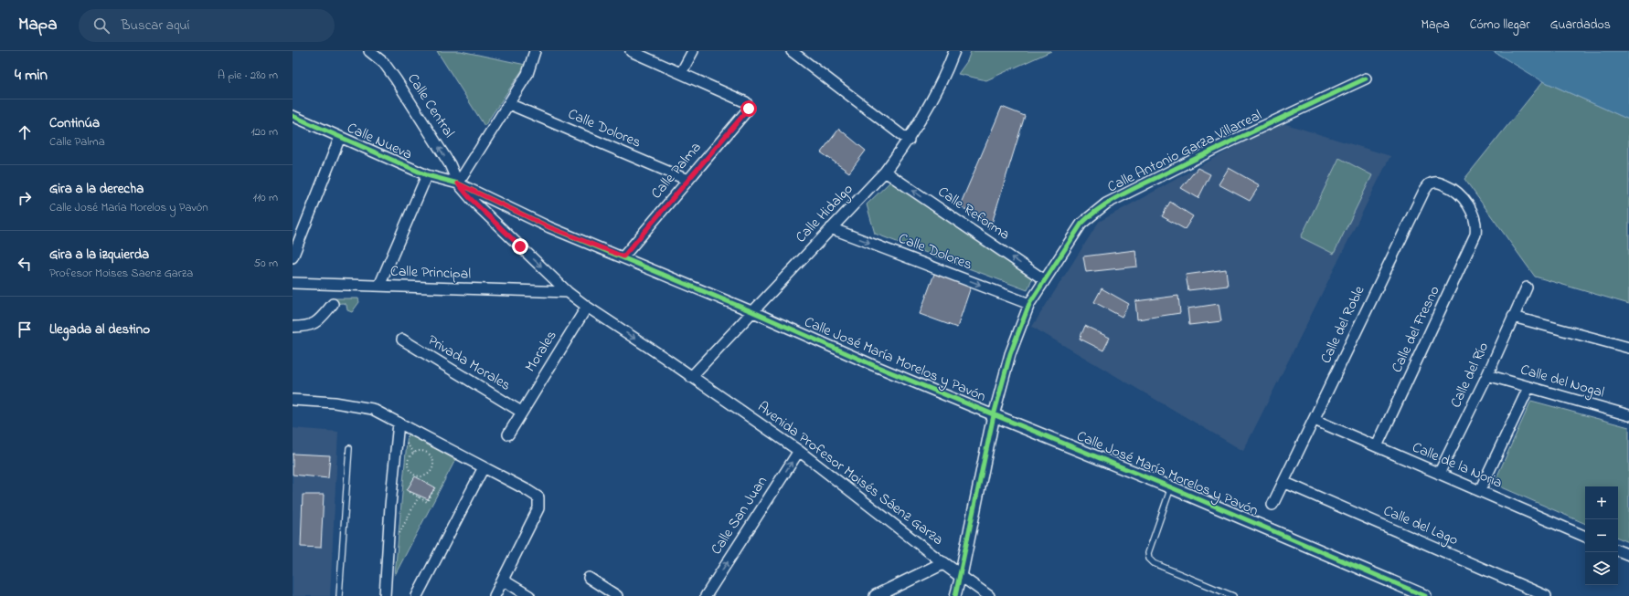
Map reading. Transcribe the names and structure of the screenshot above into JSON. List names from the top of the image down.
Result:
{
  "streets": {
    "street": [
      "Calle Central",
      "Calle Dolores",
      "Calle Nueva",
      "Calle Antonio Garza Villarreal",
      "Calle Palma",
      "Calle Hidalgo",
      "Calle Reforma",
      "Calle Principal",
      "Calle del Roble",
      "Calle del Fresno",
      "Morales",
      "Calle José María Morelos y Pavón",
      "Privada Morales",
      "Calle del Río",
      "Calle del Nogal",
      "Calle de la Noria",
      "Avenida Profesor Moisés Sáenz Garza",
      "Calle San Juan",
      "Calle del Lago"
    ]
  },
  "crossings": [
    ["Calle Central", "Calle Nueva"],
    ["Calle Central", "Calle Principal"],
    ["Calle Central", "Calle José María Morelos y Pavón"],
    ["Calle Central", "Avenida Profesor Moisés Sáenz Garza"],
    ["Calle Dolores", "Calle Antonio Garza Villarreal"],
    ["Calle Dolores", "Calle Palma"],
    ["Calle Dolores", "Calle Hidalgo"],
    ["Calle Nueva", "Calle José María Morelos y Pavón"],
    ["Calle Antonio Garza Villarreal", "Calle Reforma"],
    ["Calle Antonio Garza Villarreal", "Calle José María Morelos y Pavón"],
    ["Calle Antonio Garza Villarreal", "Avenida Profesor Moisés Sáenz Garza"],
    ["Calle Palma", "Calle José María Morelos y Pavón"],
    ["Calle Hidalgo", "Calle Reforma"],
    ["Calle Hidalgo", "Calle José María Morelos y Pavón"],
    ["Calle Hidalgo", "Avenida Profesor Moisés Sáenz Garza"],
    ["Calle Principal", "Avenida Profesor Moisés Sáenz Garza"],
    ["Calle del Roble", "Calle del Fresno"],
    ["Calle del Roble", "Calle de la Noria"],
    ["Calle del Roble", "Calle del Lago"],
    ["Calle del Fresno", "Calle de la Noria"],
    ["Morales", "Privada Morales"],
    ["Morales", "Avenida Profesor Moisés Sáenz Garza"],
    ["Calle del Río", "Calle del Nogal"],
    ["Calle del Río", "Calle de la Noria"],
    ["Avenida Profesor Moisés Sáenz Garza", "Calle San Juan"]
  ],
  "one_way": ["Calle Dolores", "Calle Reforma", "Calle San Juan"],
  "page": {
    "header": "Mapa",
    "search": "Buscar aquí",
    "nav": ["Mapa", "Cómo llegar", "Guardados"],
    "heading": ["4 min", "A pie · 280 m"],
    "list": [
      ["Continúa", "Calle Palma", "120 m"],
      ["Gira a la derecha", "Calle José María Morelos y Pavón", "110 m"],
      ["Gira a la izquierda", "Profesor Moises Saenz Garza", "50 m"],
      "Llegada al destino"
    ],
    "map_buttons": ["+", "−"]
  }
}
